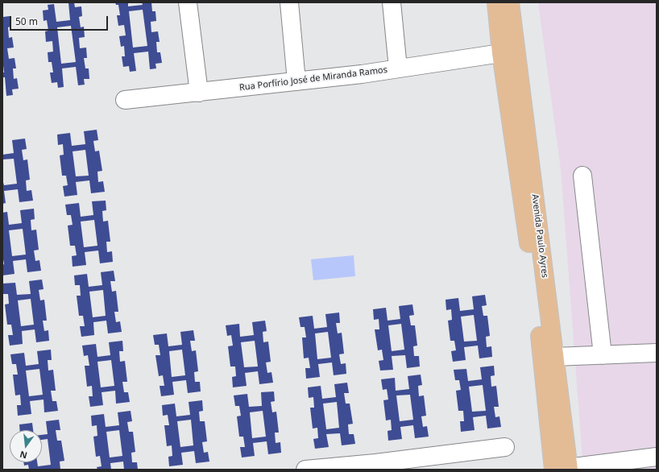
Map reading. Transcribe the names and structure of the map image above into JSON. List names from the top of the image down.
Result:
{
  "streets": {
    "main road": ["Avenida Paulo Ayres"],
    "street": ["Rua Porfírio José de Miranda Ramos"]
  },
  "crossings": [
    ["Rua Porfírio José de Miranda Ramos", "Avenida Paulo Ayres"]
  ],
  "scale_bar": "50 m",
  "north": "bottom"
}
